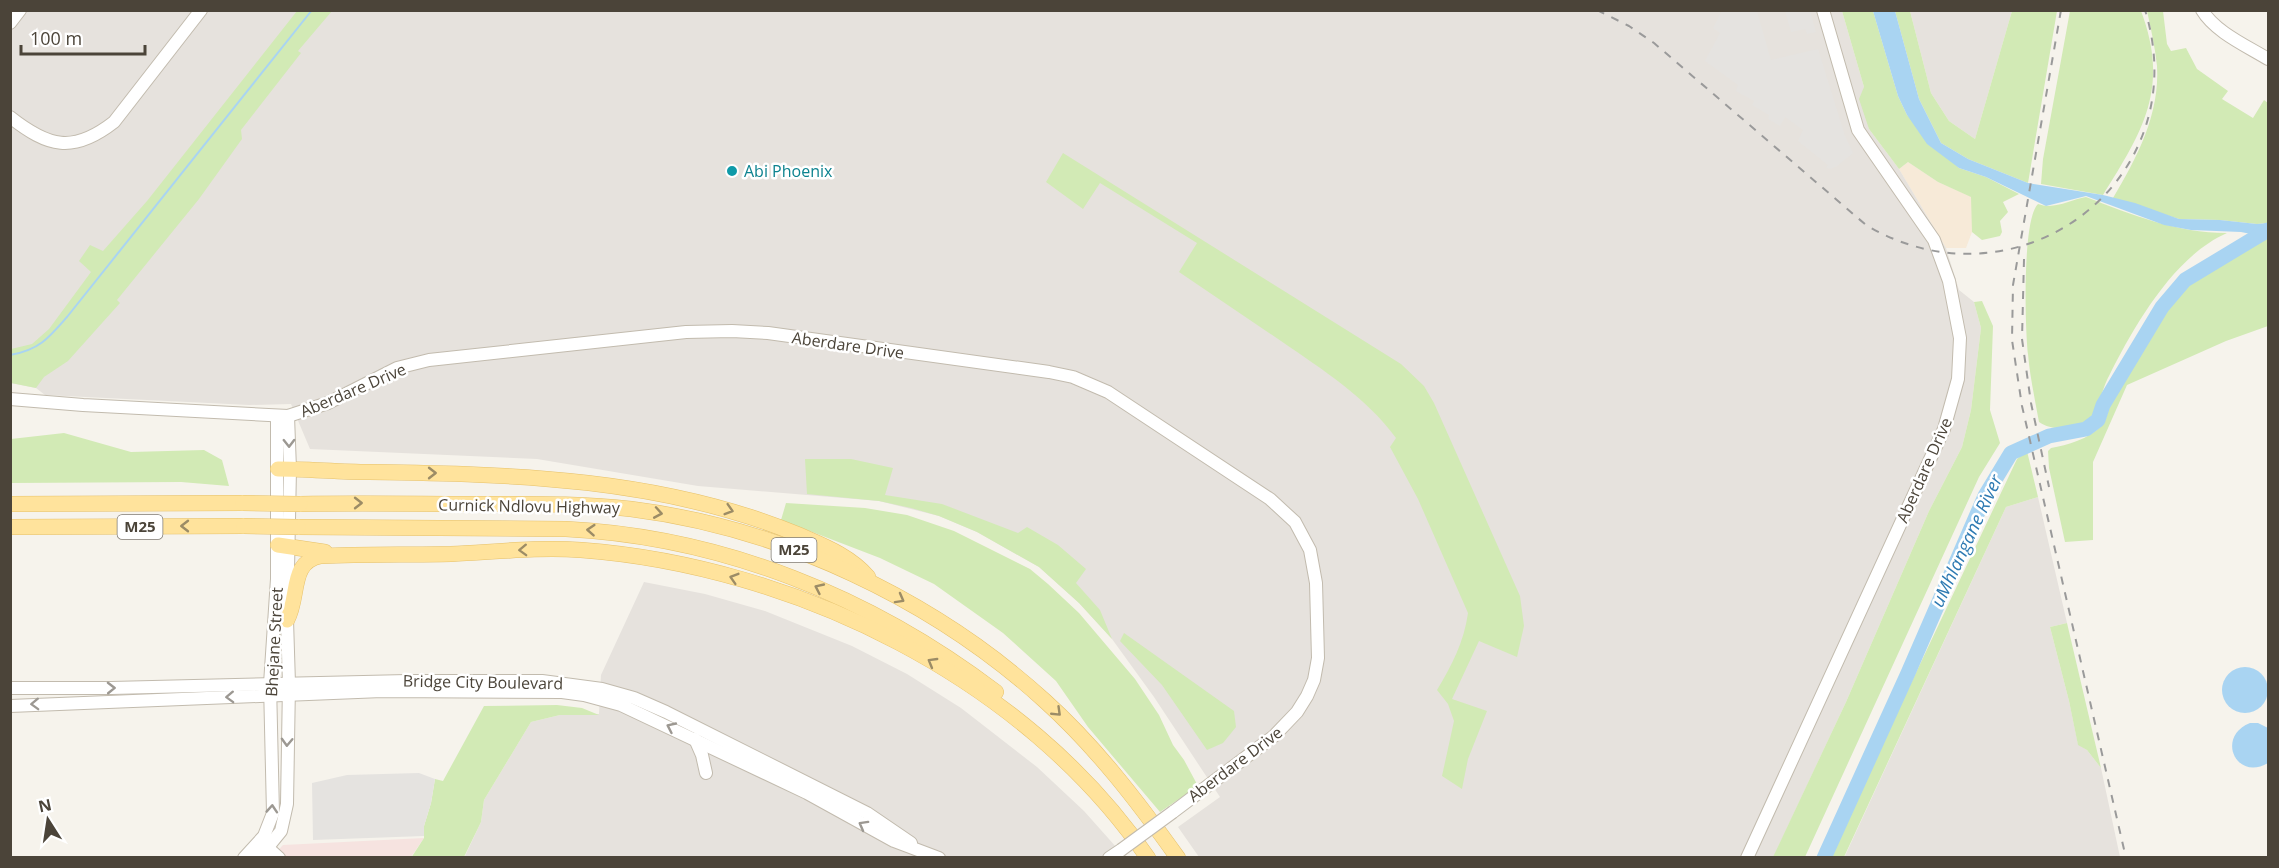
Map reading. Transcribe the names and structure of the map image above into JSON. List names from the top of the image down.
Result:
{
  "streets": {
    "main road": ["Curnick Ndlovu Highway", "M25"],
    "street": ["Aberdare Drive", "Bhejane Street", "Bridge City Boulevard"]
  },
  "crossings": [
    ["Aberdare Drive", "Bhejane Street"],
    ["Bhejane Street", "Bridge City Boulevard"]
  ],
  "water": ["uMhlangane River"],
  "places": ["Abi Phoenix"],
  "scale_bar": "100 m",
  "north": "top"
}
